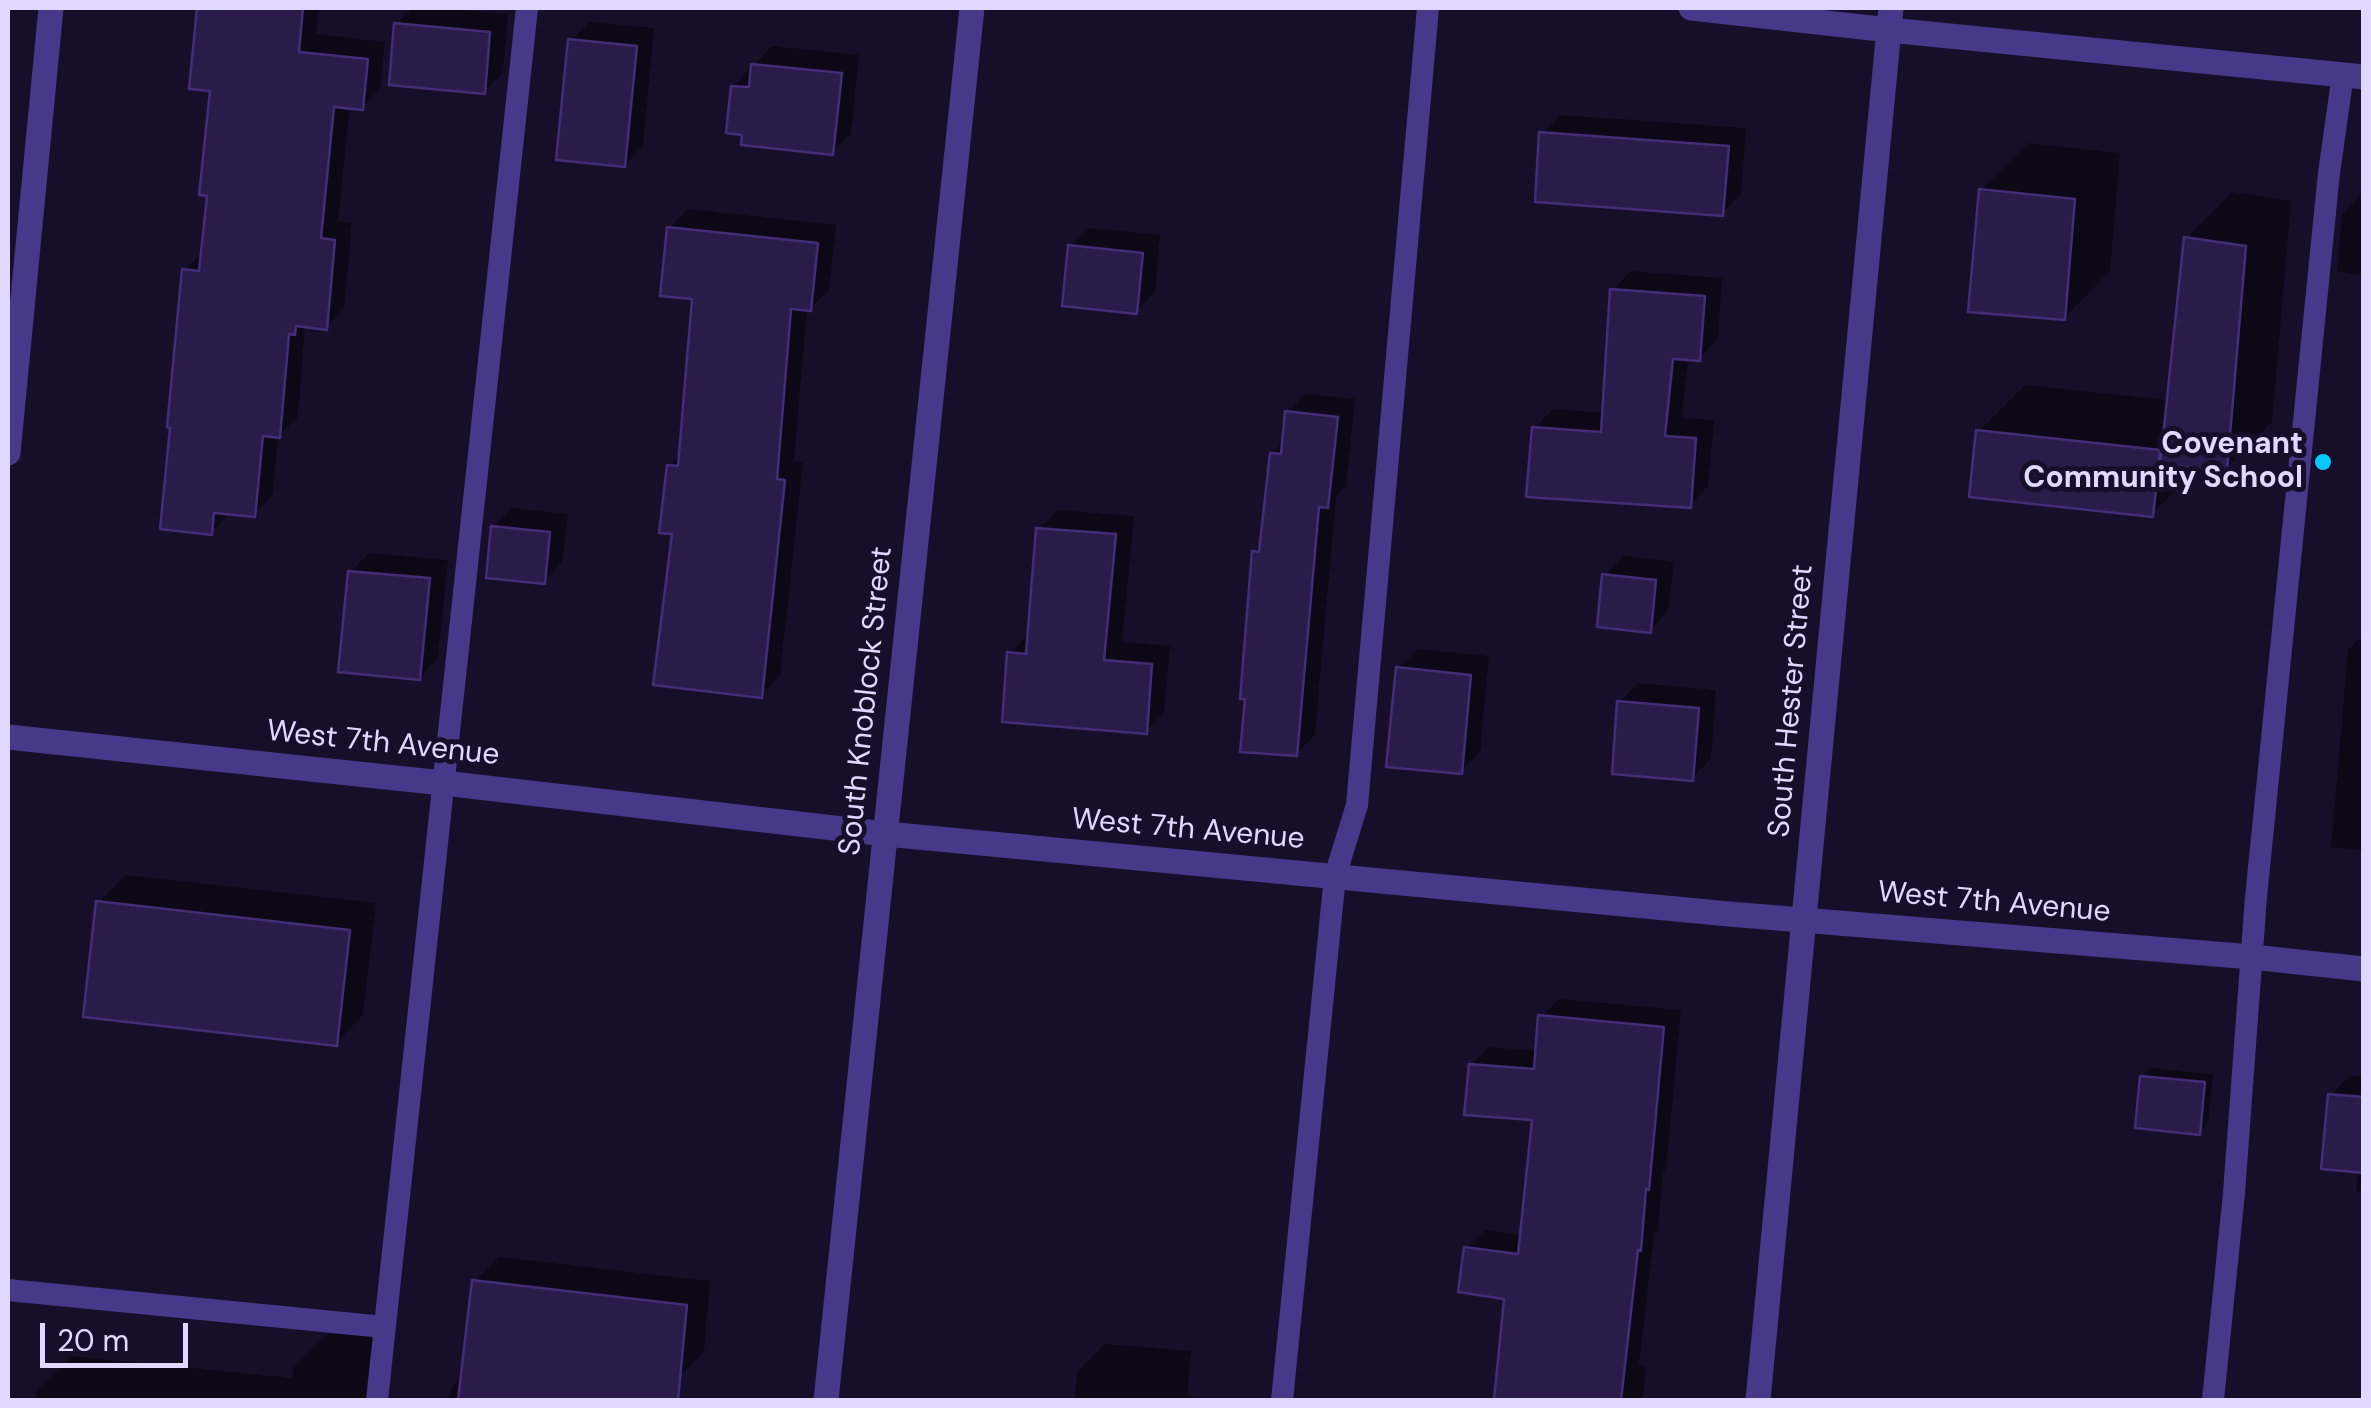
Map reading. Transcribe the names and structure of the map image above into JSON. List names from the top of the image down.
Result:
{
  "streets": {
    "street": ["South Knoblock Street", "South Hester Street", "West 7th Avenue"]
  },
  "crossings": [
    ["South Knoblock Street", "West 7th Avenue"],
    ["South Hester Street", "West 7th Avenue"]
  ],
  "places": ["Covenant Community School"],
  "scale_bar": "20 m"
}
